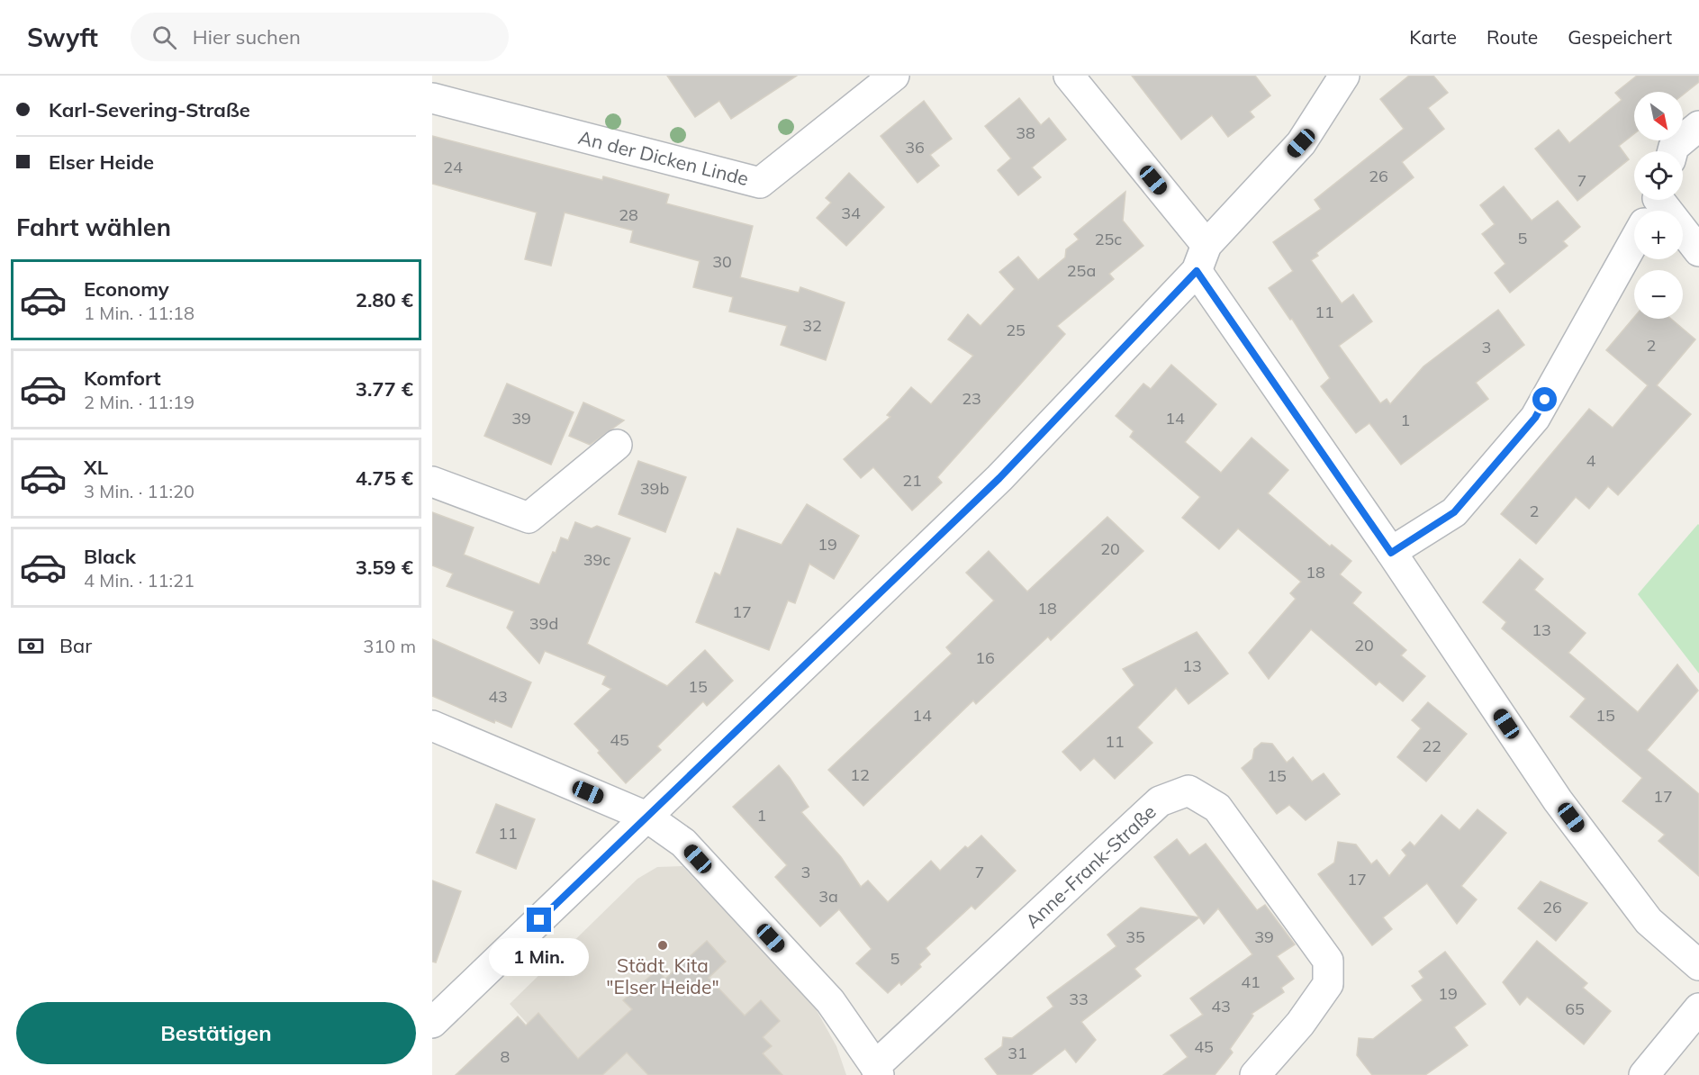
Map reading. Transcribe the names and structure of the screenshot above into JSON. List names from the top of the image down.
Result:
{
  "streets": {
    "street": ["An der Dicken Linde", "Anne-Frank-Straße"]
  },
  "places": ["Städt. Kita \"Elser Heide\""],
  "house_numbers": [
    "38",
    "36",
    "24",
    "26",
    "7",
    "34",
    "28",
    "5",
    "25c",
    "30",
    "25a",
    "11",
    "32",
    "25",
    "2",
    "3",
    "23",
    "39",
    "14",
    "1",
    "4",
    "21",
    "39b",
    "2",
    "19",
    "20",
    "39c",
    "18",
    "18",
    "17",
    "39d",
    "13",
    "20",
    "16",
    "13",
    "15",
    "43",
    "14",
    "15",
    "45",
    "11",
    "22",
    "12",
    "15",
    "17",
    "1",
    "11",
    "3",
    "7",
    "17",
    "3a",
    "26",
    "35",
    "39",
    "5",
    "41",
    "19",
    "33",
    "43",
    "65",
    "45",
    "31",
    "8"
  ],
  "north": "bottom right",
  "page": {
    "header": "Swyft",
    "search": "Hier suchen",
    "nav": ["Karte", "Route", "Gespeichert"],
    "banner": ["Karl-Severing-Straße", "Elser Heide"],
    "map_buttons": ["+", "−"],
    "heading": "Fahrt wählen",
    "list": [
      {
        "name": "Economy",
        "note": "1 Min. · 11:18",
        "value": "2.80 €"
      },
      {
        "name": "Komfort",
        "note": "2 Min. · 11:19",
        "value": "3.77 €"
      },
      {
        "name": "XL",
        "note": "3 Min. · 11:20",
        "value": "4.75 €"
      },
      {
        "name": "Black",
        "note": "4 Min. · 11:21",
        "value": "3.59 €"
      }
    ],
    "pay": ["Bar", "310 m"],
    "bubble": "1 Min.",
    "buttons": "Bestätigen"
  }
}
